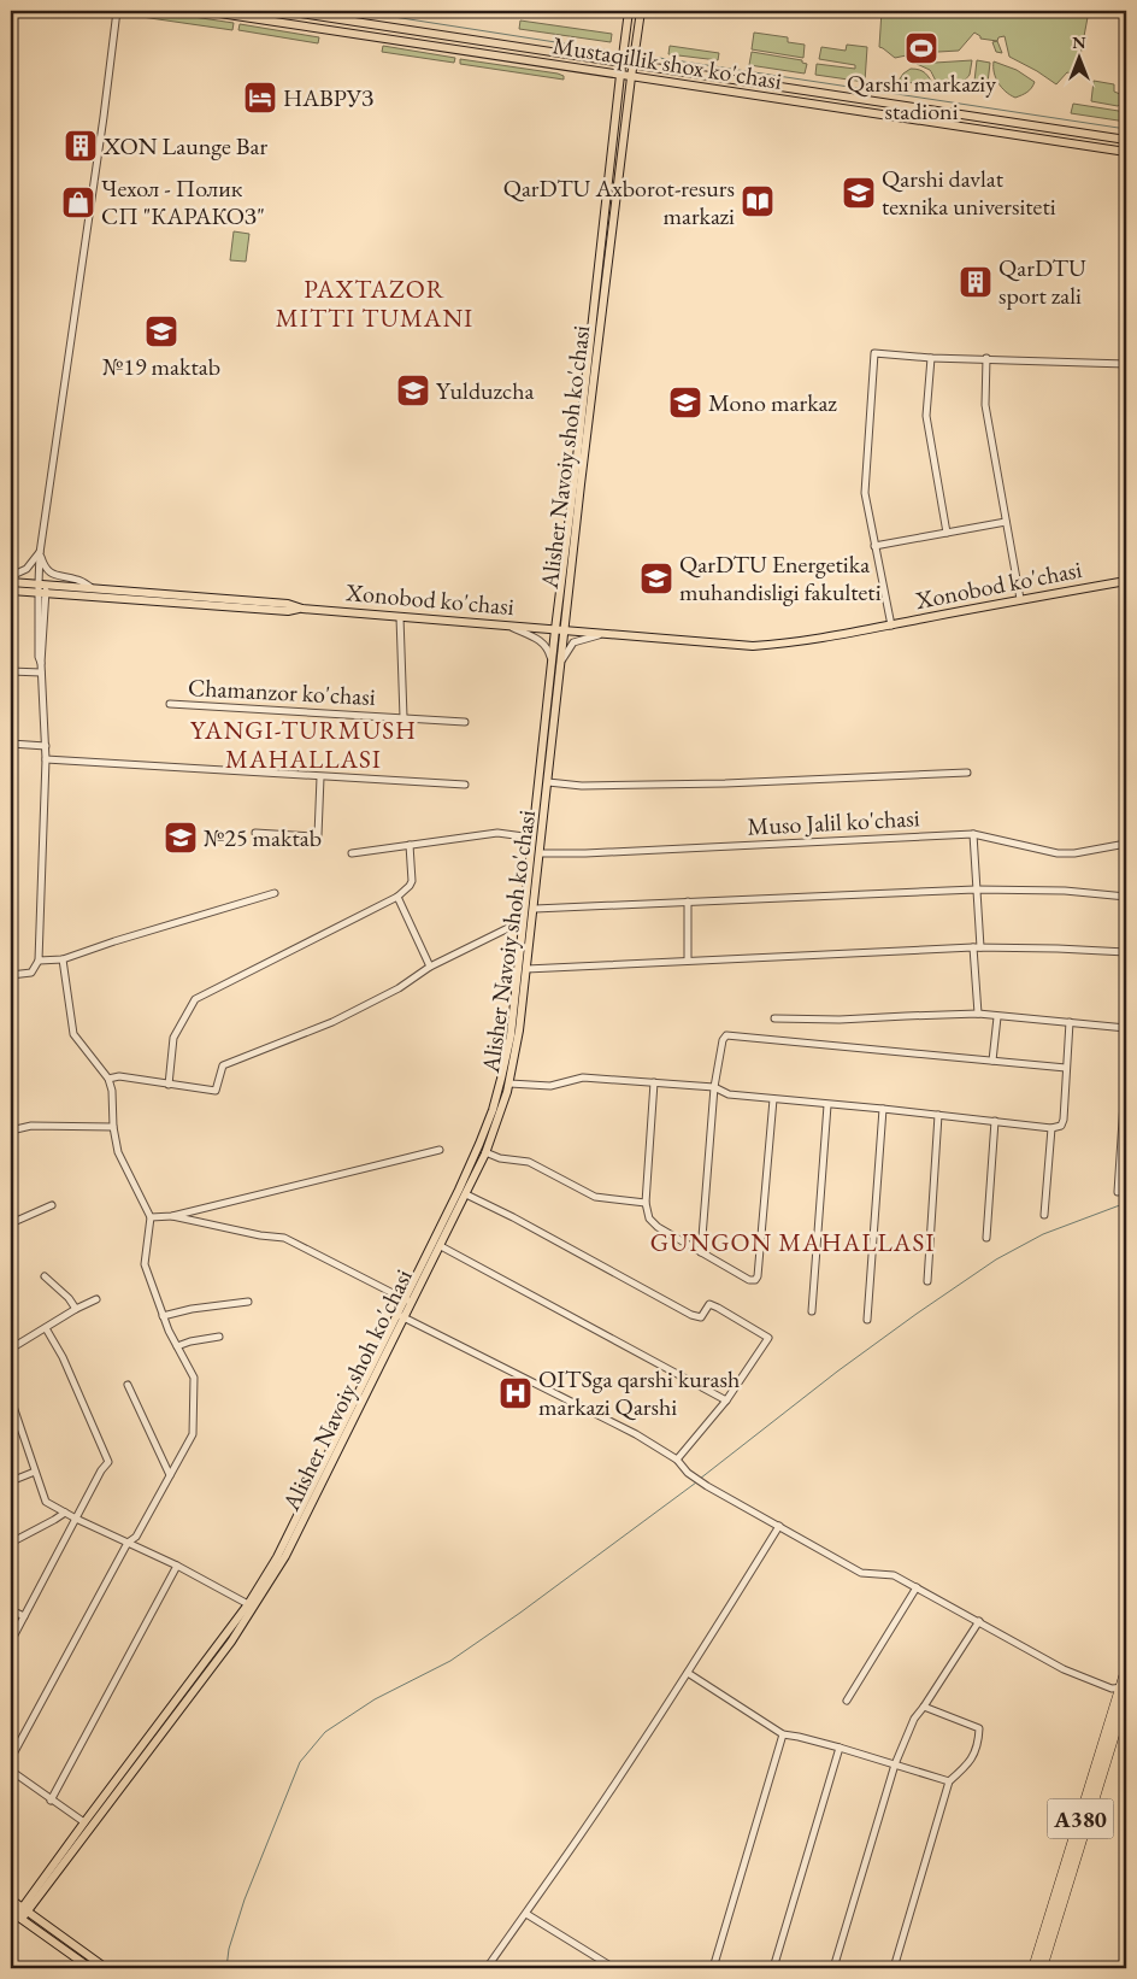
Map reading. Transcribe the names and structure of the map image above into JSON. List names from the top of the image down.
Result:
{
  "streets": {
    "highway": ["A380"],
    "main road": ["Mustaqillik shox ko'chasi", "Alisher Navoiy shoh ko'chasi", "Xonobod ko'chasi"],
    "street": ["Chamanzor ko'chasi", "Muso Jalil ko'chasi"]
  },
  "crossings": [
    ["Mustaqillik shox ko'chasi", "Alisher Navoiy shoh ko'chasi"],
    ["Alisher Navoiy shoh ko'chasi", "Xonobod ko'chasi"],
    ["Alisher Navoiy shoh ko'chasi", "Muso Jalil ko'chasi"]
  ],
  "districts": ["PAXTAZOR MITTI TUMANI", "YANGI-TURMUSH MAHALLASI", "GUNGON MAHALLASI"],
  "places": {
    "sports": ["Qarshi markaziy stadioni"],
    "hotel": ["НАВРУЗ"],
    "building": ["XON Launge Bar", "QarDTU sport zali"],
    "school or university": [
      "Qarshi davlat texnika universiteti",
      "№19 maktab",
      "Yulduzcha",
      "Mono markaz",
      "QarDTU Energetika muhandisligi fakulteti",
      "№25 maktab"
    ],
    "library": ["QarDTU Axborot-resurs markazi"],
    "shop": ["Чехол - Полик СП \"КАРАКОЗ\""],
    "hospital": ["OITSga qarshi kurash markazi Qarshi"]
  },
  "north": "top"
}
